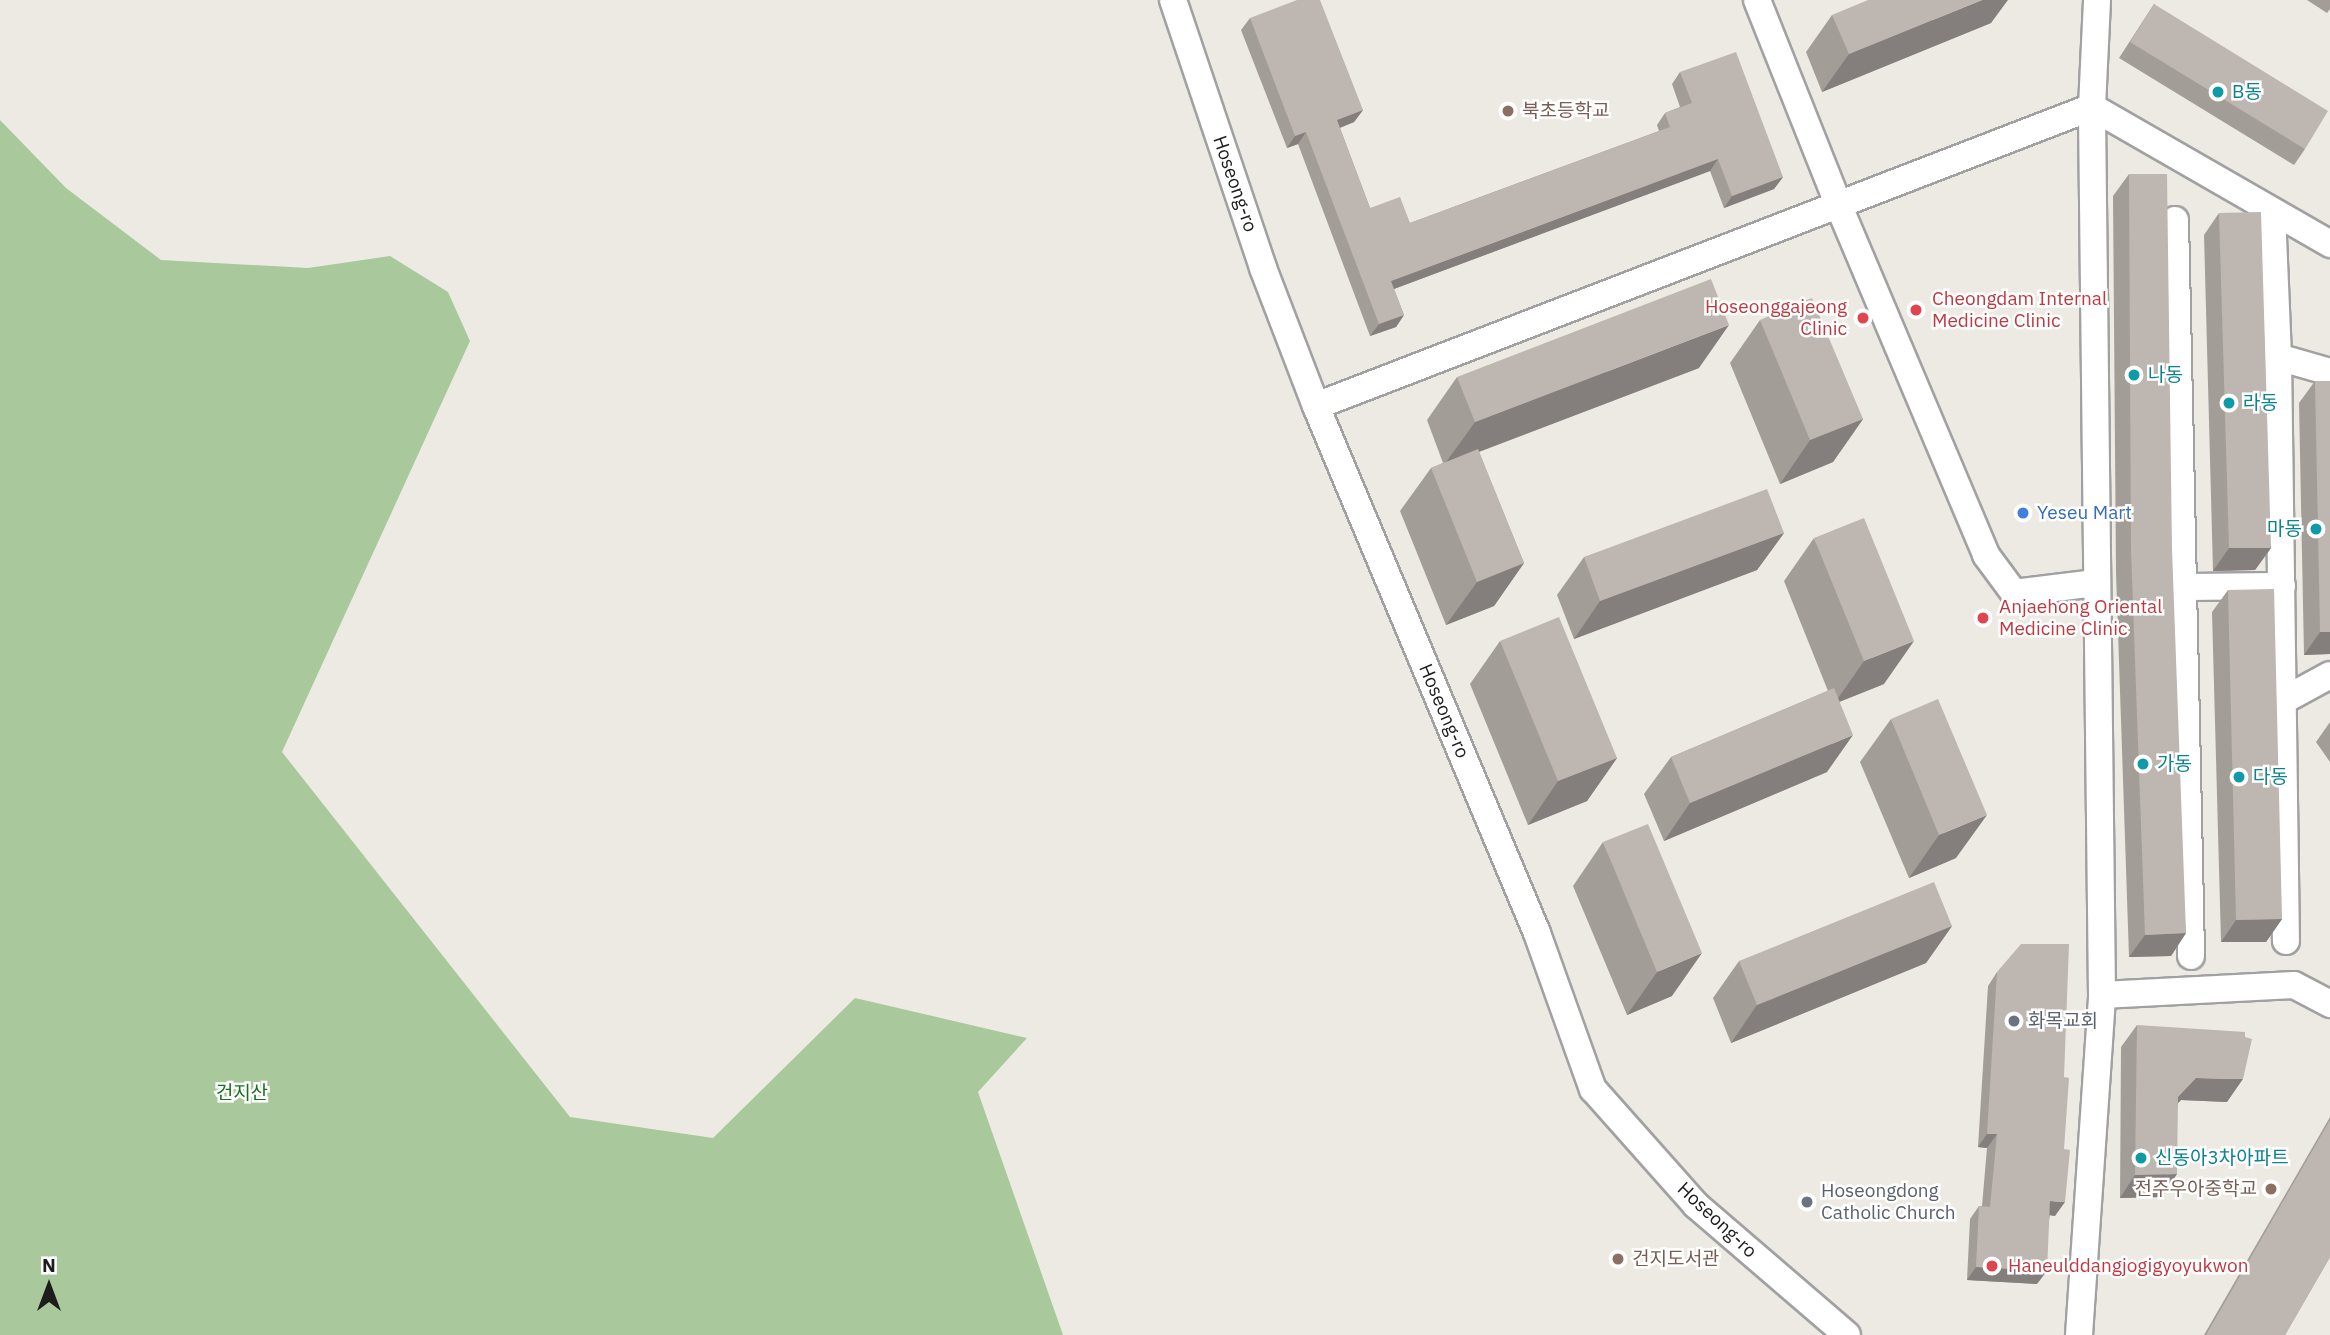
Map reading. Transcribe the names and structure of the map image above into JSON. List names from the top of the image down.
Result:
{
  "streets": {
    "street": ["Hoseong-ro"]
  },
  "parks": ["건지산"],
  "places": [
    "B동",
    "북초등학교",
    "Cheongdam Internal Medicine Clinic",
    "Hoseonggajeong Clinic",
    "나동",
    "라동",
    "Yeseu Mart",
    "마동",
    "Anjaehong Oriental Medicine Clinic",
    "가동",
    "다동",
    "화목교회",
    "신동아3차아파트",
    "전주우아중학교",
    "Hoseongdong Catholic Church",
    "건지도서관",
    "Haneulddangjogigyoyukwon"
  ],
  "north": "top"
}
